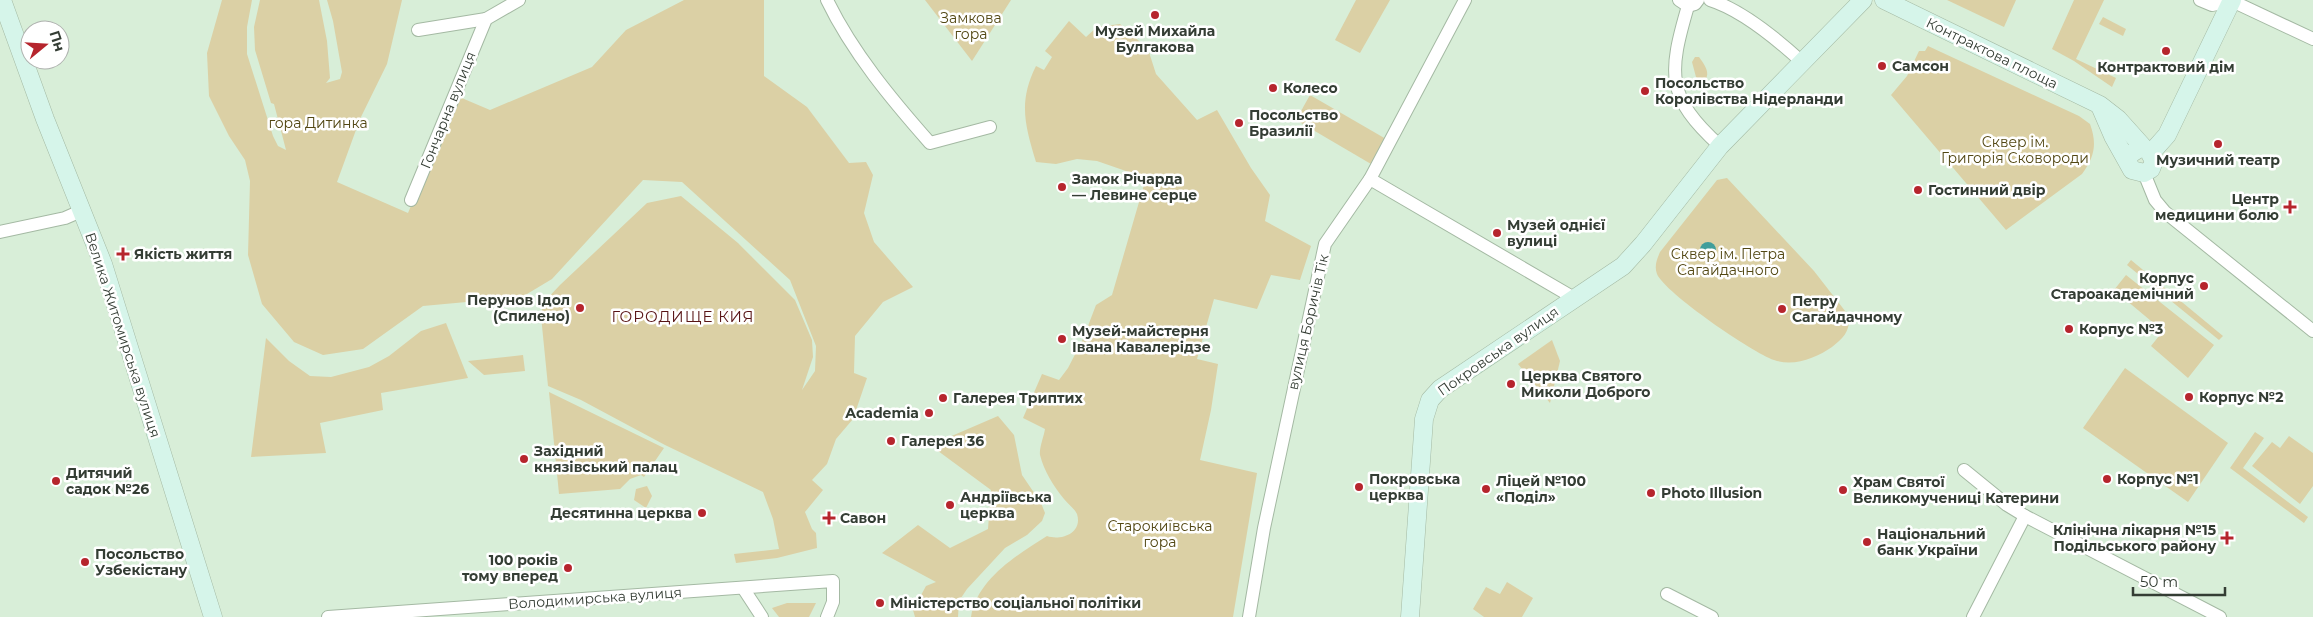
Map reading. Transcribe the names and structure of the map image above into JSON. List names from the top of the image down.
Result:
{
  "streets": {
    "street": [
      "Контрактова площа",
      "Гончарна вулиця",
      "вулиця Боричів Тік",
      "Велика Житомирська вулиця",
      "Покровська вулиця",
      "Володимирська вулиця"
    ]
  },
  "districts": ["ГОРОДИЩЕ КИЯ"],
  "parks": [
    "Замкова гора",
    "гора Дитинка",
    "Сквер ім. Григорія Сковороди",
    "Сквер ім. Петра Сагайдачного",
    "Старокиївська гора"
  ],
  "places": {
    "other": [
      "Музей Михайла Булгакова",
      "Контрактовий дім",
      "Самсон",
      "Колесо",
      "Посольство Королівства Нідерланди",
      "Посольство Бразилії",
      "Музичний театр",
      "Замок Річарда — Левине серце",
      "Гостинний двір",
      "Музей однієї вулиці",
      "Корпус Староакадемічний",
      "Перунов Ідол (Спилено)",
      "Петру Сагайдачному",
      "Корпус №3",
      "Музей-майстерня Івана Кавалерідзе",
      "Церква Святого Миколи Доброго",
      "Корпус №2",
      "Галерея Триптих",
      "Academia",
      "Галерея 36",
      "Західний князівський палац",
      "Корпус №1",
      "Дитячий садок №26",
      "Покровська церква",
      "Ліцей №100 «Поділ»",
      "Храм Святої Великомучениці Катерини",
      "Photo Illusion",
      "Андріївська церква",
      "Десятинна церква",
      "Національний банк України",
      "Посольство Узбекістану",
      "100 років тому вперед",
      "Міністерство соціальної політіки"
    ],
    "health": [
      "Центр медицини болю",
      "Якість життя",
      "Савон",
      "Клінічна лікарня №15 Подільського району"
    ]
  },
  "scale_bar": "50 m",
  "north": "right"
}
